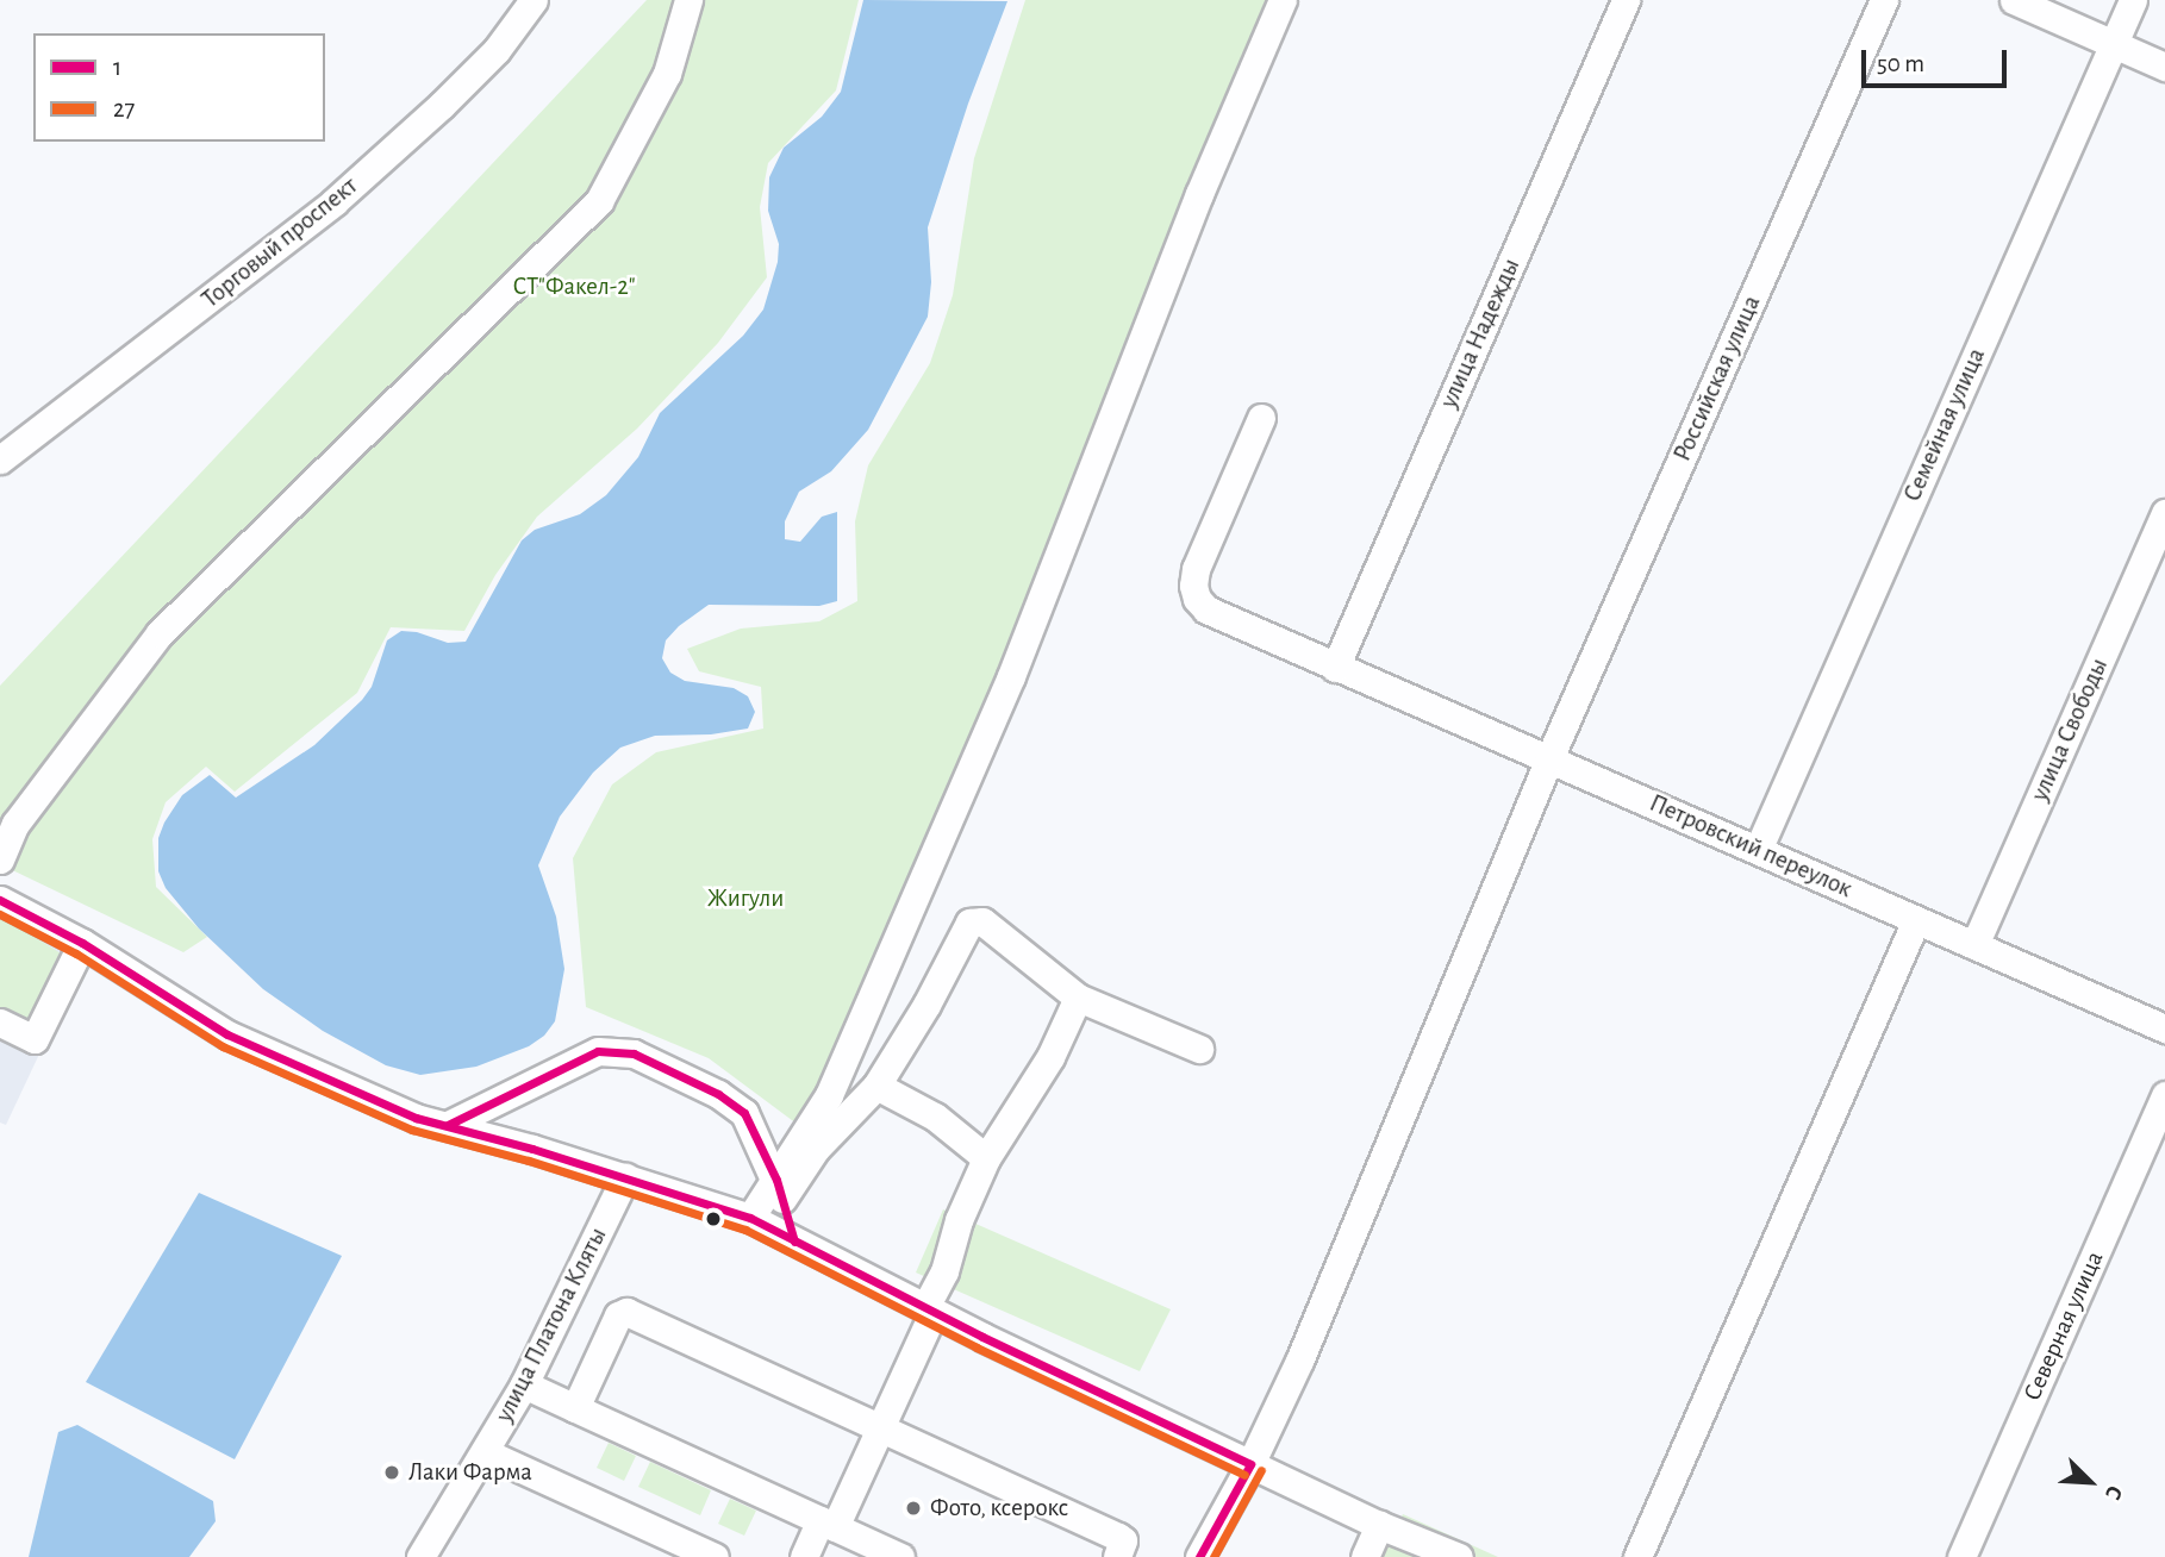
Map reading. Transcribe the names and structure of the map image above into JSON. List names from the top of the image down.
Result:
{
  "streets": {
    "street": [
      "Торговый проспект",
      "улица Надежды",
      "Российская улица",
      "Семейная улица",
      "улица Свободы",
      "Петровский переулок",
      "улица Платона Кляты",
      "Северная улица"
    ]
  },
  "crossings": [
    ["улица Надежды", "Петровский переулок"],
    ["Российская улица", "Петровский переулок"],
    ["Семейная улица", "Петровский переулок"],
    ["улица Свободы", "Петровский переулок"]
  ],
  "parks": ["СТ\"Факел-2\"", "Жигули"],
  "places": ["Лаки Фарма", "Фото, ксерокс"],
  "lines": ["transit line 1", "transit line 27"],
  "legend": ["1", "27"],
  "scale_bar": "50 m",
  "north": "bottom right"
}
